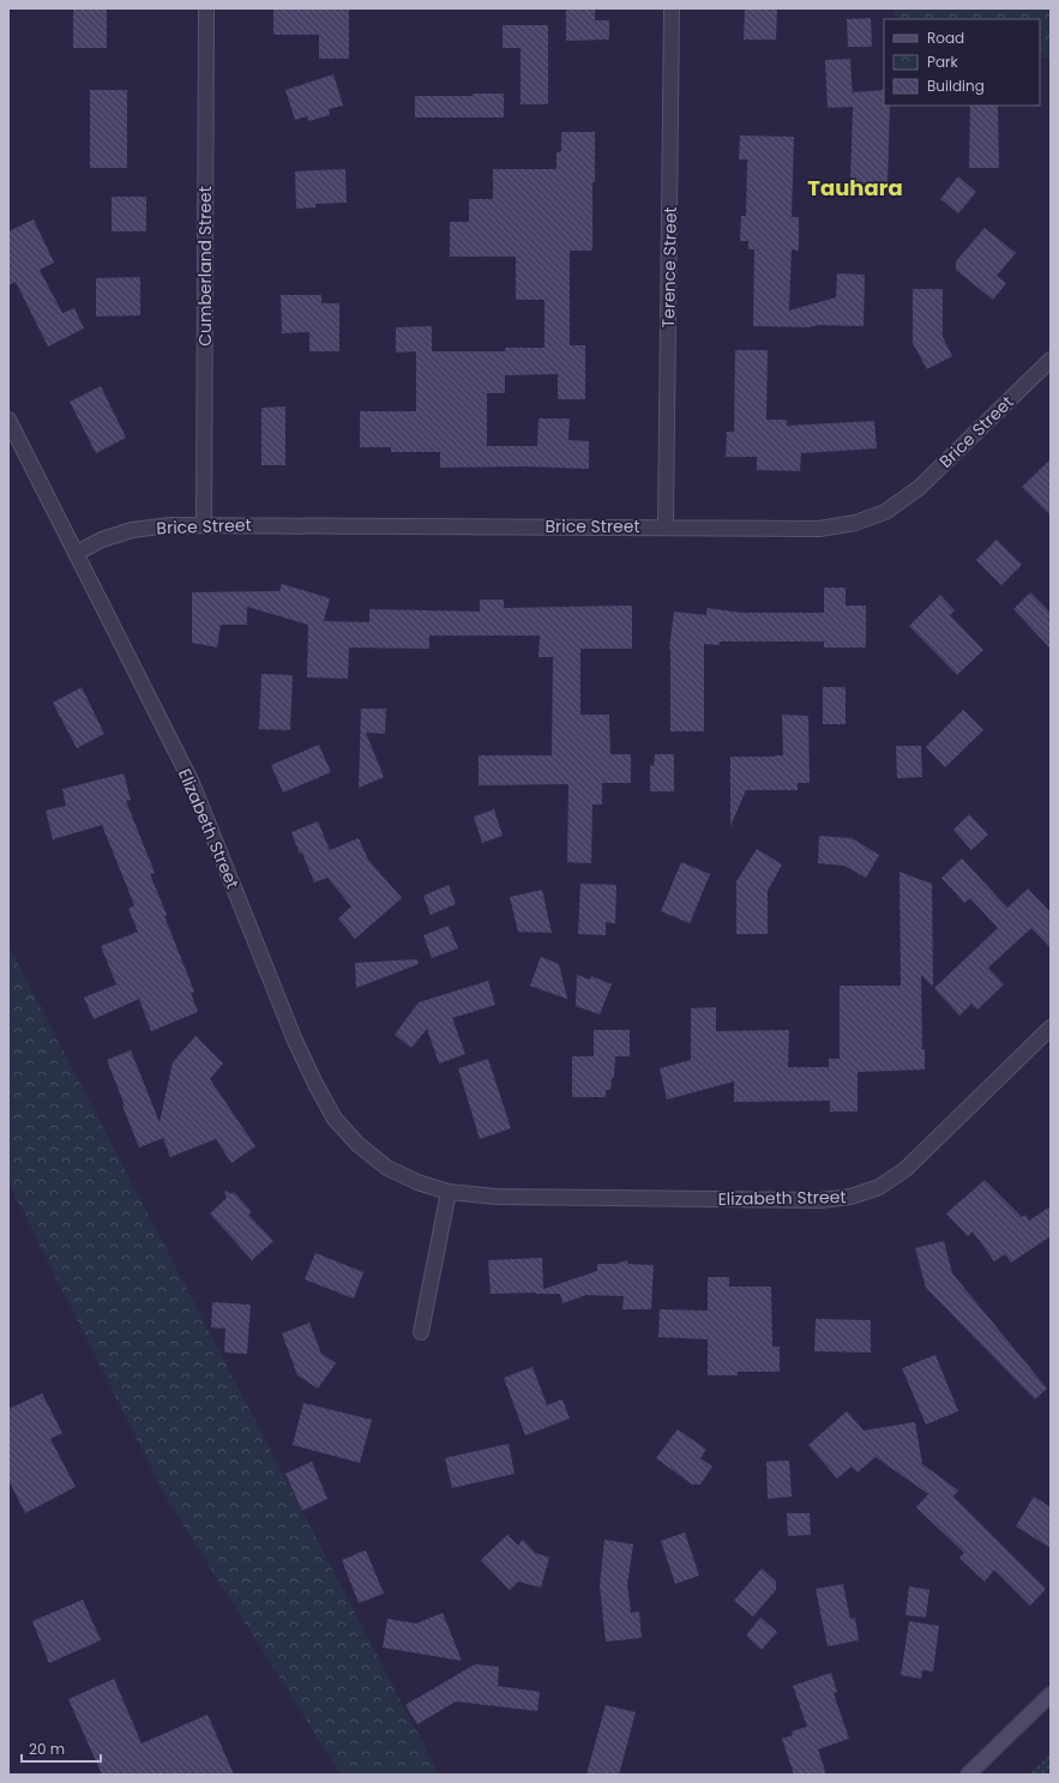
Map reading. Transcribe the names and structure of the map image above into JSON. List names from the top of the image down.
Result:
{
  "streets": {
    "street": [
      "Cumberland Street",
      "Terence Street",
      "Brice Street",
      "Elizabeth Street"
    ]
  },
  "crossings": [
    ["Cumberland Street", "Brice Street"],
    ["Terence Street", "Brice Street"],
    ["Brice Street", "Elizabeth Street"]
  ],
  "districts": ["Tauhara"],
  "legend": ["Road", "Park", "Building"],
  "scale_bar": "20 m"
}
